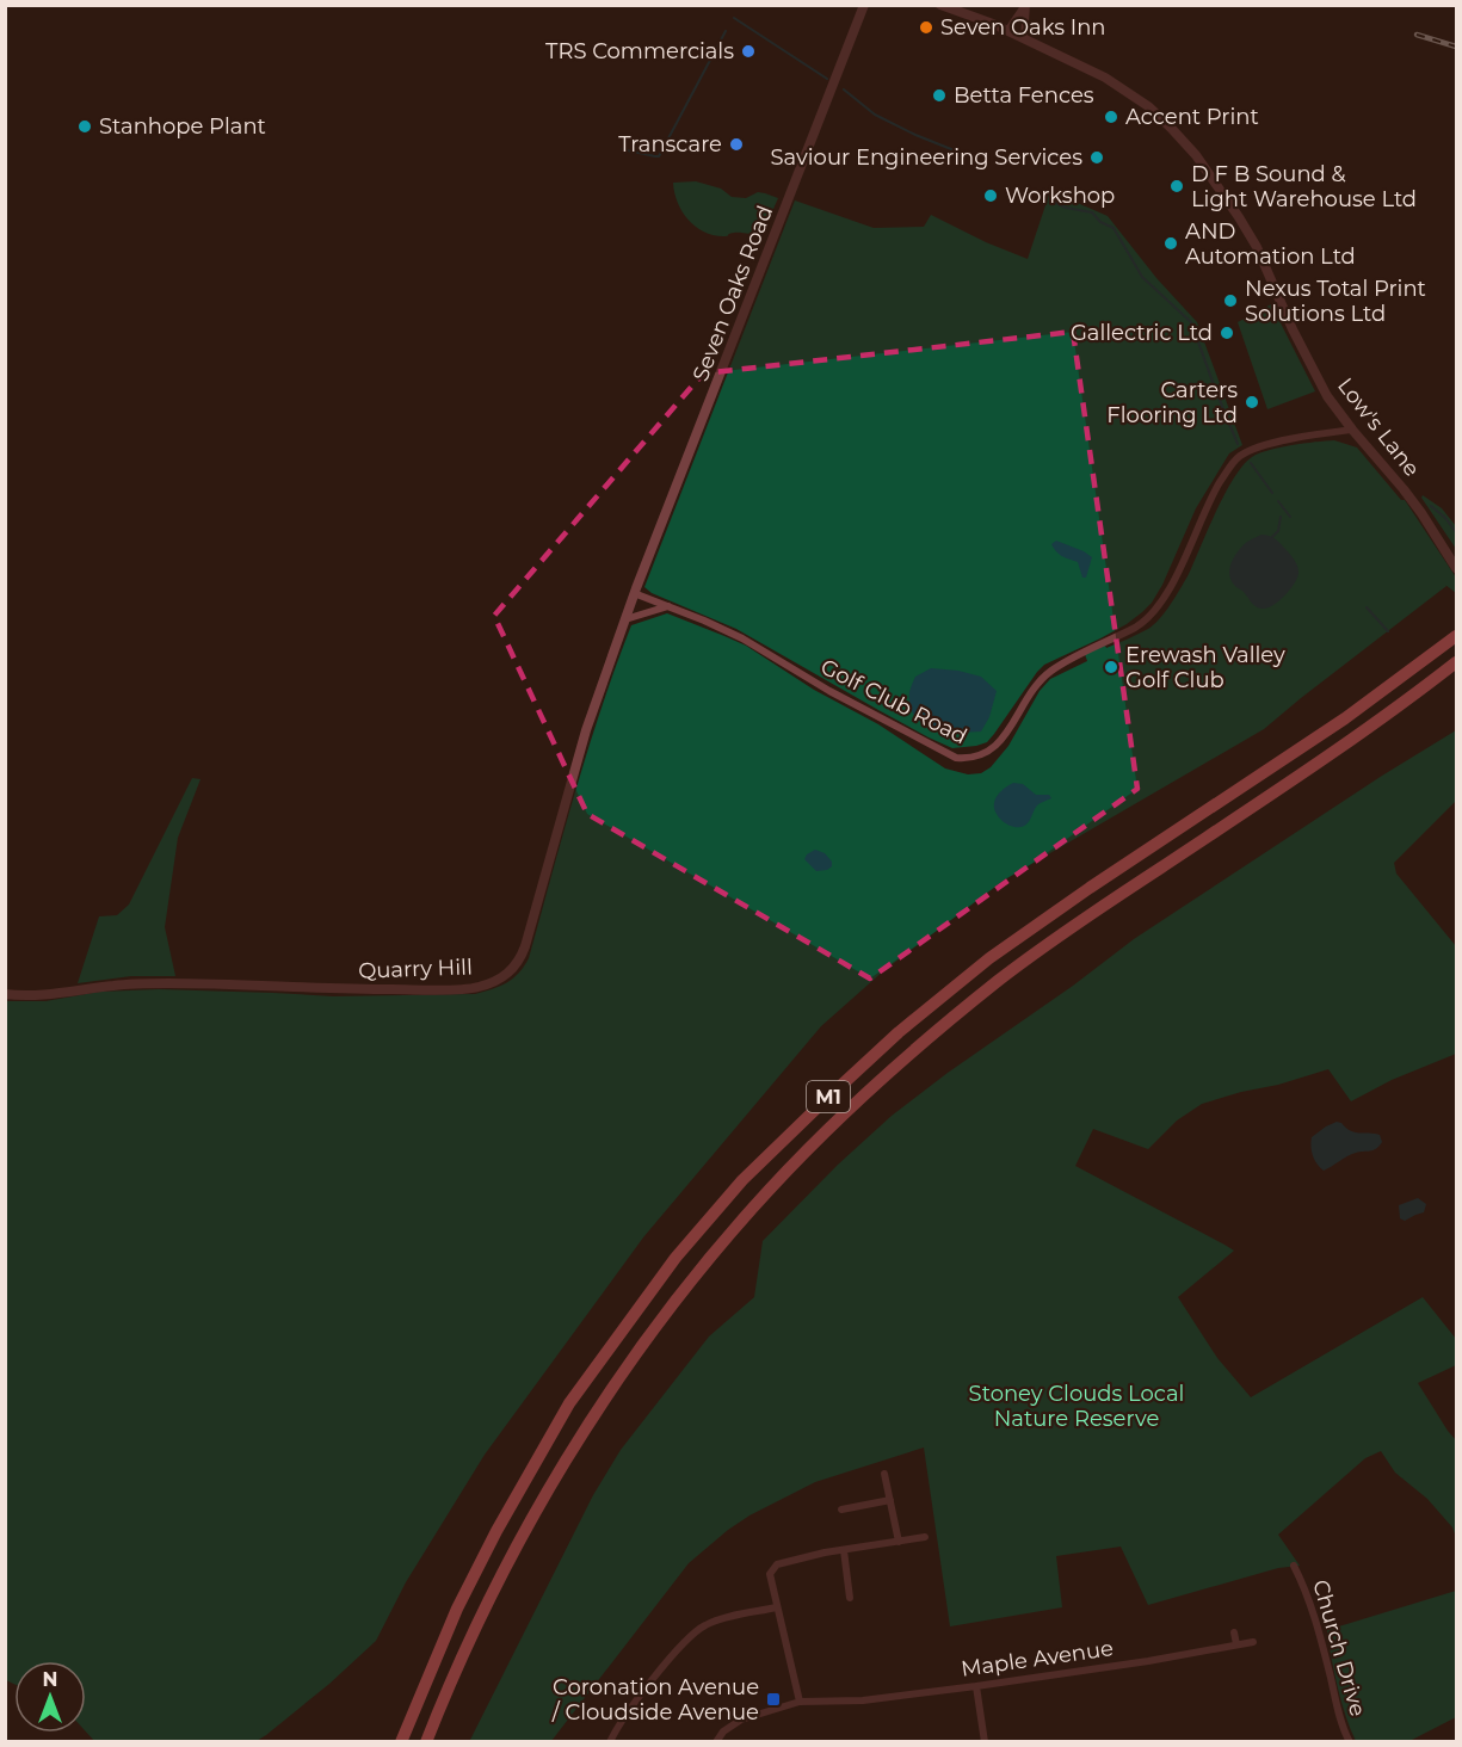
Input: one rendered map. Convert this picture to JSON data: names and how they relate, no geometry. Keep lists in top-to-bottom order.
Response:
{
  "streets": {
    "highway": ["M1"],
    "street": [
      "Seven Oaks Road",
      "Low's Lane",
      "Golf Club Road",
      "Quarry Hill",
      "Church Drive",
      "Maple Avenue"
    ]
  },
  "crossings": [
    ["Seven Oaks Road", "Golf Club Road"],
    ["Seven Oaks Road", "Quarry Hill"],
    ["Low's Lane", "Golf Club Road"],
    ["Golf Club Road", "Quarry Hill"]
  ],
  "parks": ["Stoney Clouds Local Nature Reserve"],
  "places": {
    "other": [
      "Seven Oaks Inn",
      "TRS Commercials",
      "Betta Fences",
      "Accent Print",
      "Stanhope Plant",
      "Transcare",
      "Saviour Engineering Services",
      "D F B Sound & Light Warehouse Ltd",
      "Workshop",
      "AND Automation Ltd",
      "Nexus Total Print Solutions Ltd",
      "Gallectric Ltd",
      "Carters Flooring Ltd",
      "Erewash Valley Golf Club"
    ],
    "transit": ["Coronation Avenue / Cloudside Avenue"]
  },
  "north": "top"
}
